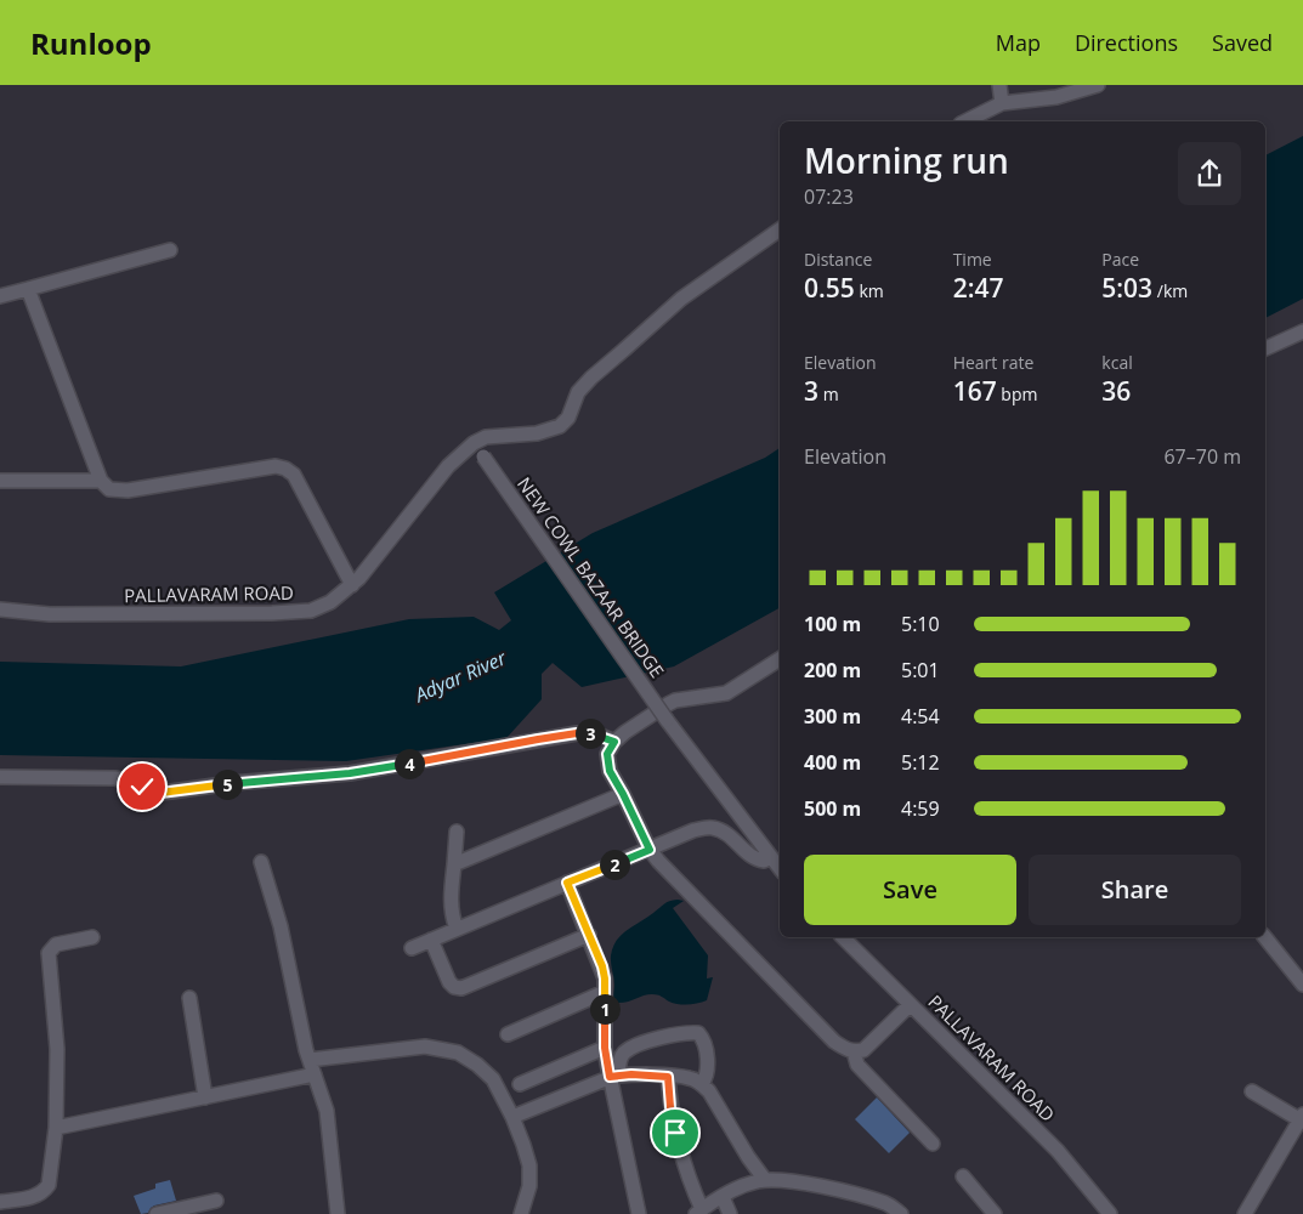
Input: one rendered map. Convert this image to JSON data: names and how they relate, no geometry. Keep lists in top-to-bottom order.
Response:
{
  "streets": {
    "street": ["NEW COWL BAZAAR BRIDGE", "PALLAVARAM ROAD"]
  },
  "crossings": [
    ["NEW COWL BAZAAR BRIDGE", "PALLAVARAM ROAD"]
  ],
  "water": ["Adyar River"],
  "page": {
    "header": "Runloop",
    "nav": ["Map", "Directions", "Saved"],
    "heading": ["Morning run", "07:23"],
    "stats": [
      ["Distance", "0.55 km"],
      ["Time", "2:47"],
      ["Pace", "5:03 /km"],
      ["Elevation", "3 m"],
      ["Heart rate", "167 bpm"],
      ["kcal", "36"]
    ],
    "chart": ["Elevation", "67–70 m"],
    "list": [
      {
        "name": "100 m",
        "note": "5:10"
      },
      {
        "name": "200 m",
        "note": "5:01"
      },
      {
        "name": "300 m",
        "note": "4:54"
      },
      {
        "name": "400 m",
        "note": "5:12"
      },
      {
        "name": "500 m",
        "note": "4:59"
      }
    ],
    "pins": [
      "3",
      "4",
      "5",
      "2",
      "1"
    ],
    "buttons": ["Save", "Share"]
  }
}
